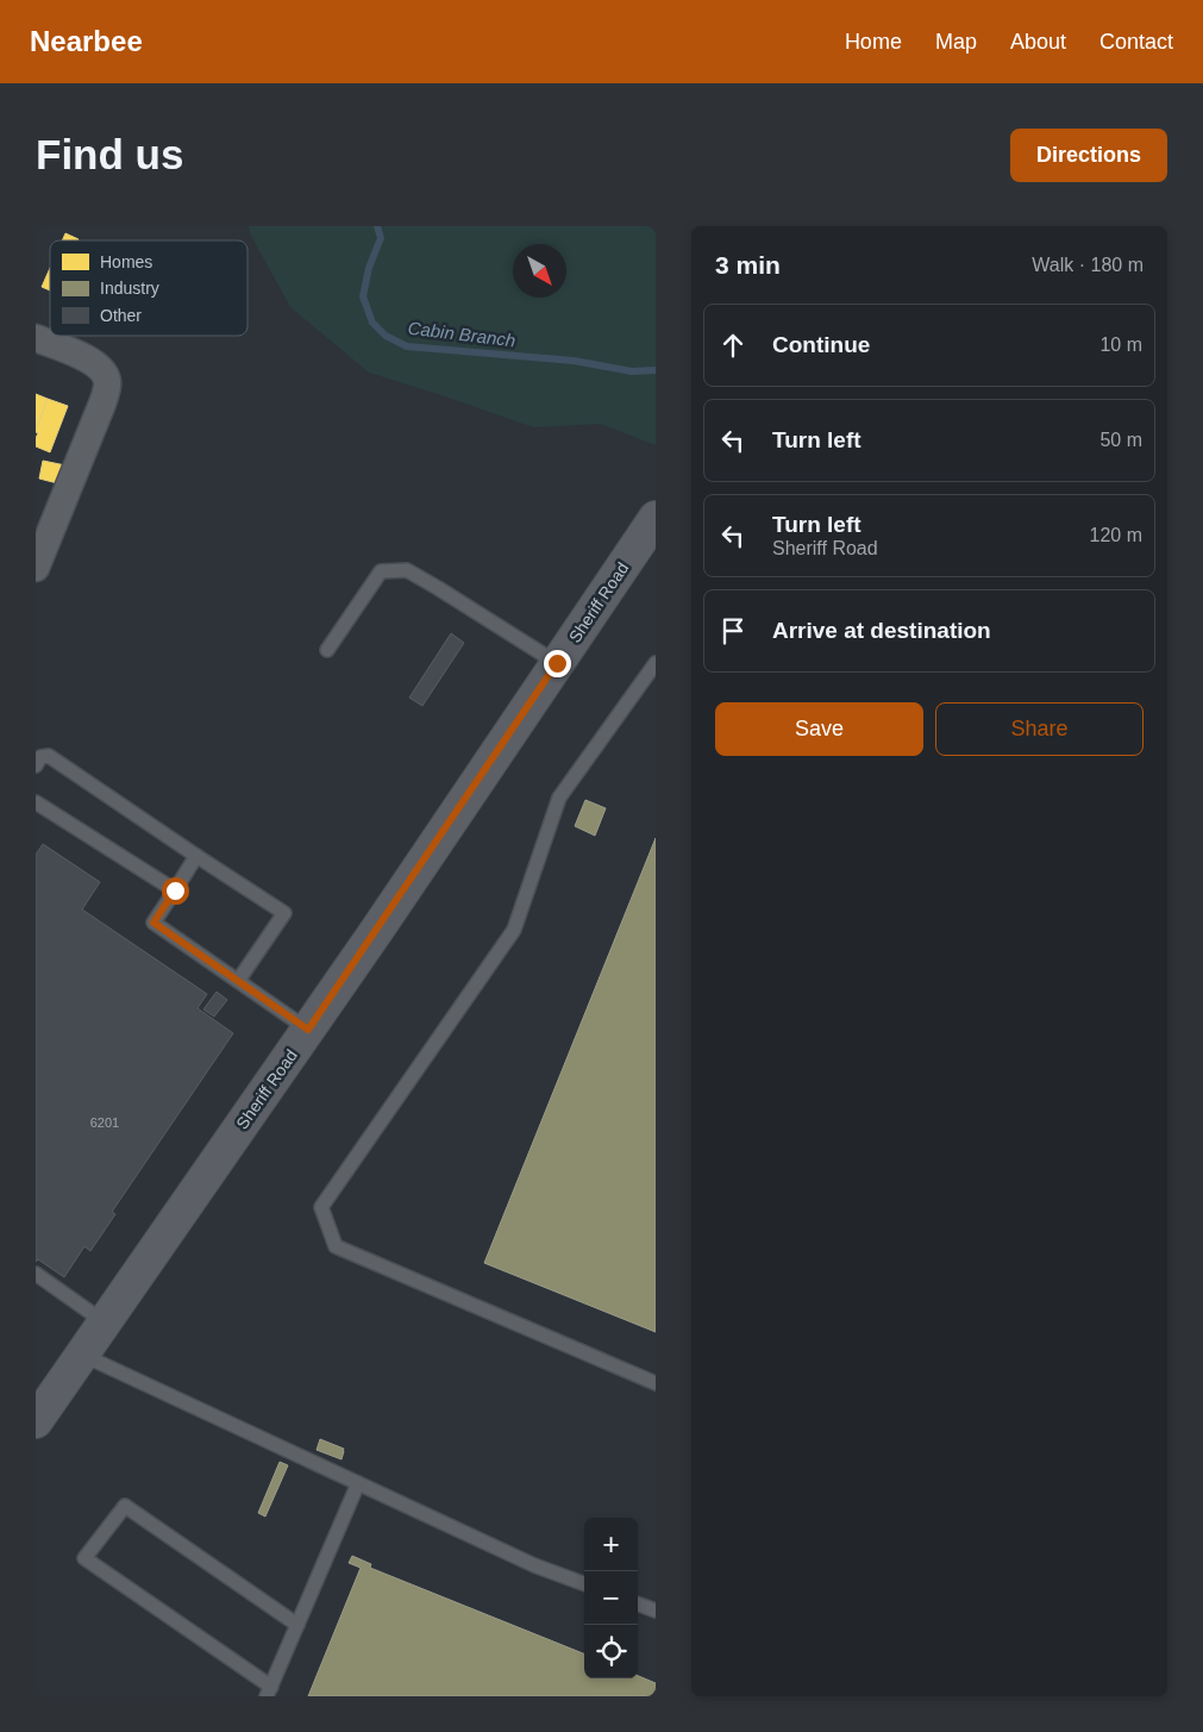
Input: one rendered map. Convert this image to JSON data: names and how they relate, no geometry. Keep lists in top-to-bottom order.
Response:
{
  "streets": {
    "main road": ["Sheriff Road"]
  },
  "water": ["Cabin Branch"],
  "house_numbers": ["6201"],
  "legend": ["Homes", "Industry", "Other"],
  "north": "bottom right",
  "page": {
    "header": "Nearbee",
    "nav": [
      "Home",
      "Map",
      "About",
      "Contact"
    ],
    "buttons": [
      "Directions",
      ["Save", "Share"]
    ],
    "title": "Find us",
    "heading": ["3 min", "Walk · 180 m"],
    "list": [
      ["Continue", "10 m"],
      ["Turn left", "50 m"],
      ["Turn left", "Sheriff Road", "120 m"],
      "Arrive at destination"
    ],
    "map_buttons": ["+", "−"]
  }
}
